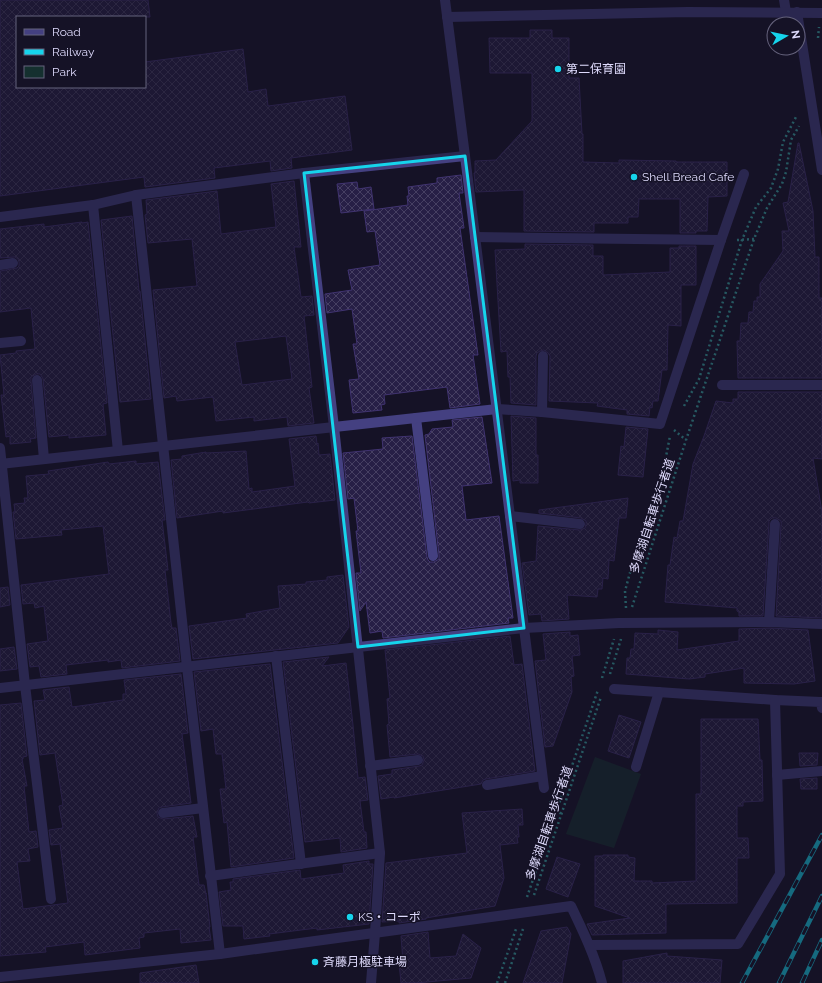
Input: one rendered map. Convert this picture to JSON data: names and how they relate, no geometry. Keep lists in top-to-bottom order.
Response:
{
  "streets": {
    "path": ["多摩湖自転車歩行者道"]
  },
  "places": [
    "第二保育園",
    "Shell Bread Cafe",
    "KS・コーポ",
    "斉藤月極駐車場"
  ],
  "legend": ["Road", "Railway", "Park"],
  "north": "right"
}
